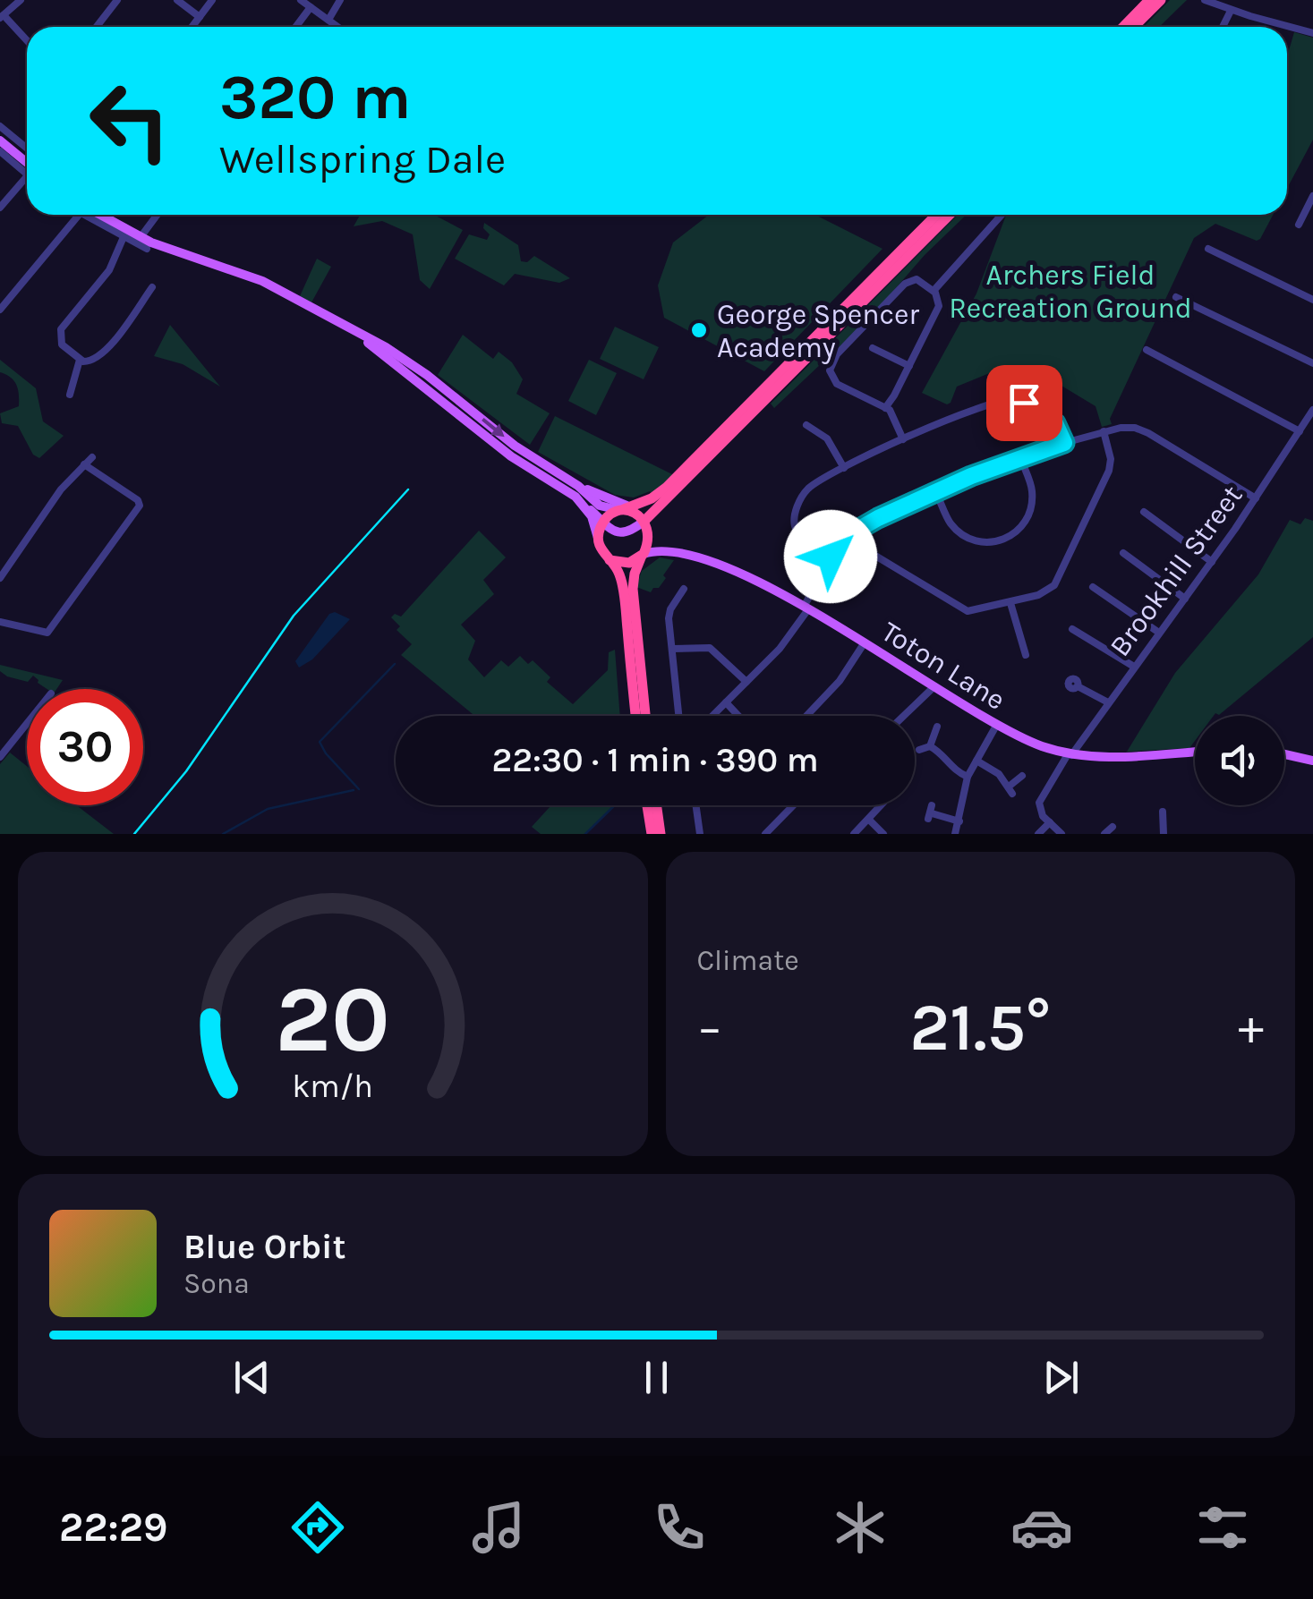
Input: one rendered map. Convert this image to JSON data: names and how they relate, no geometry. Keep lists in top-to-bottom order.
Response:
{
  "streets": {
    "main road": ["Toton Lane"],
    "street": ["Brookhill Street"]
  },
  "crossings": [
    ["Brookhill Street", "Toton Lane"]
  ],
  "parks": ["Archers Field Recreation Ground"],
  "places": ["George Spencer Academy"],
  "page": {
    "turn": ["320 m", "Wellspring Dale"],
    "limit": "30",
    "trip": "22:30 · 1 min · 390 m",
    "tile": "Climate",
    "heat": ["−", "21.5°", "+"],
    "song": ["Blue Orbit", "Sona"],
    "tabs": "22:29",
    "gauge": ["20", "km/h"]
  }
}
